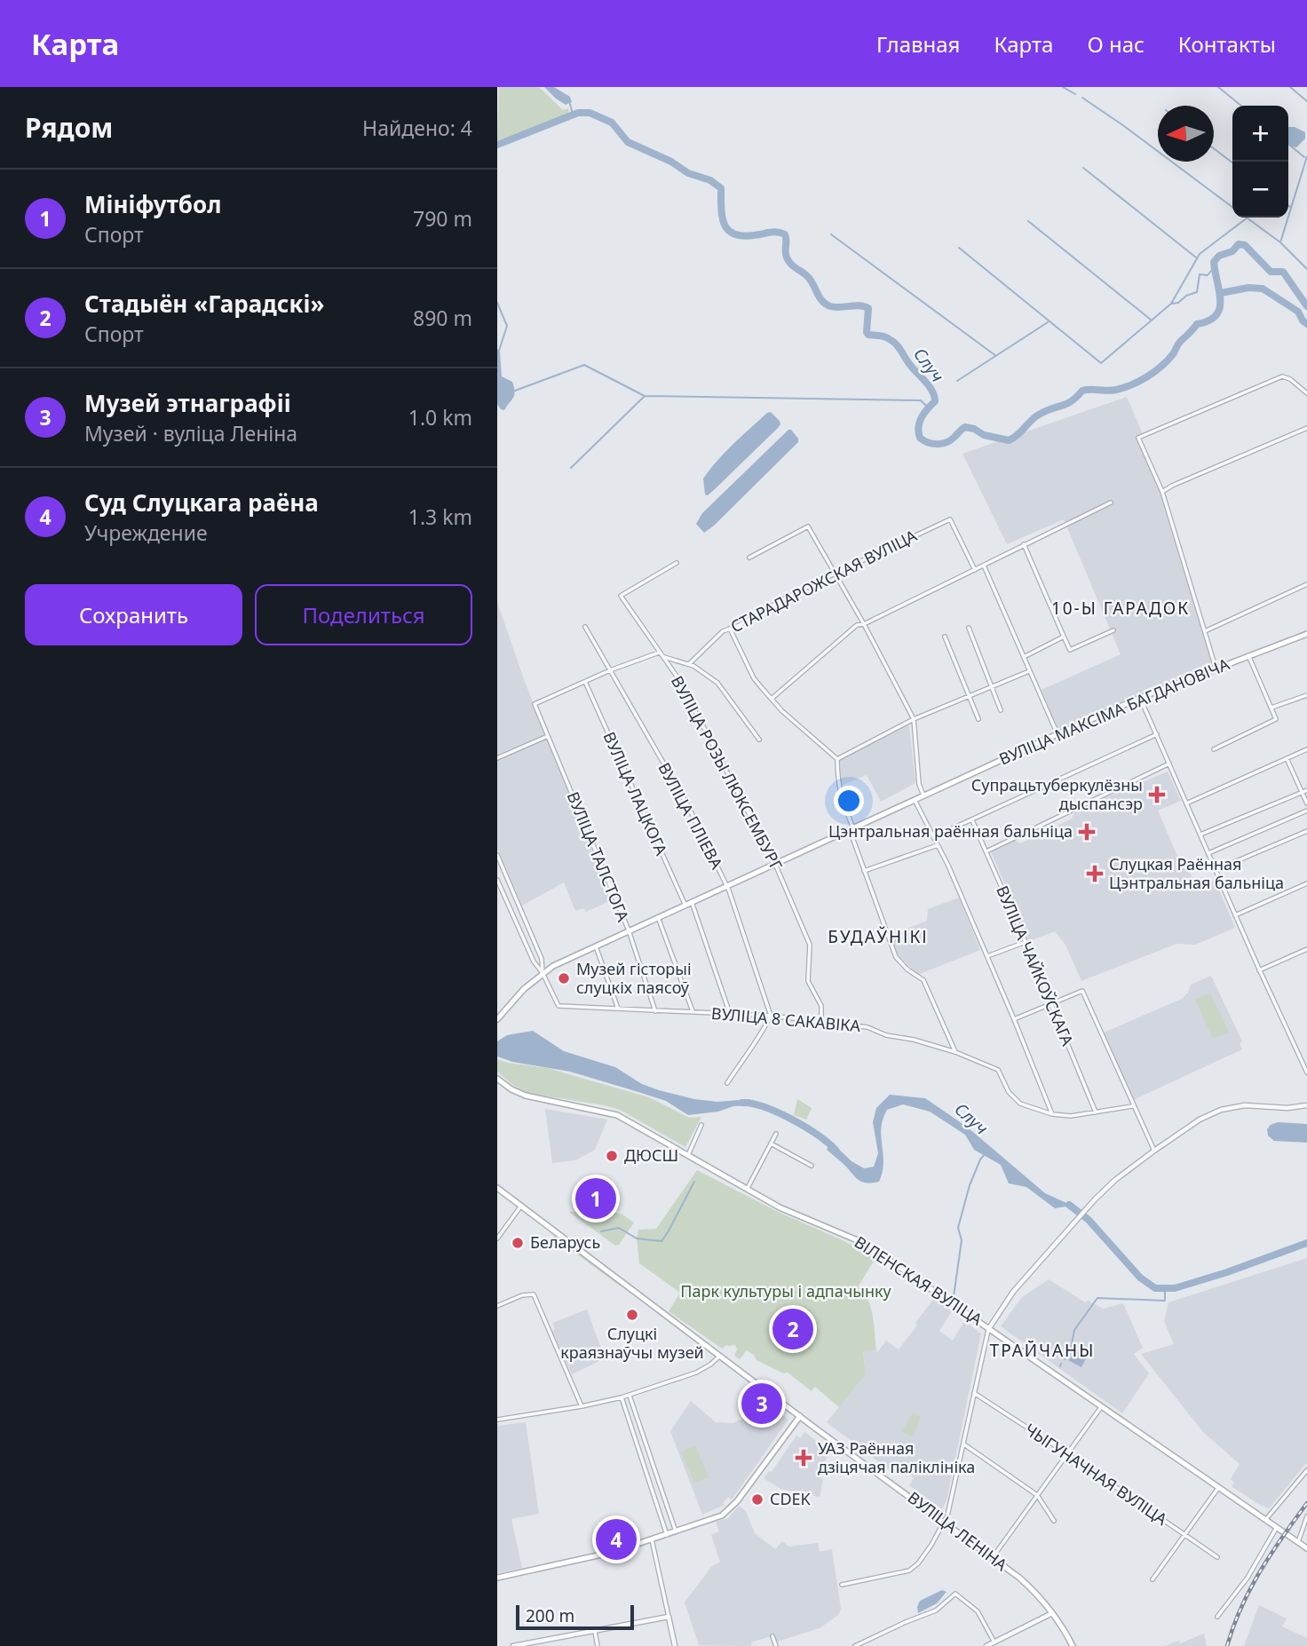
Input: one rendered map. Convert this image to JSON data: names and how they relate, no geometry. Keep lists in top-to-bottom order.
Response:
{
  "streets": {
    "main road": ["ВУЛІЦА МАКСІМА БАГДАНОВІЧА", "ВІЛЕНСКАЯ ВУЛІЦА", "ВУЛІЦА ЛЕНІНА"],
    "street": [
      "СТАРАДАРОЖСКАЯ ВУЛІЦА",
      "ВУЛІЦА РОЗЫ ЛЮКСЕМБУРГ",
      "ВУЛІЦА ЛАЦКОГА",
      "ВУЛІЦА ПЛІЕВА",
      "ВУЛІЦА ТАЛСТОГА",
      "ВУЛІЦА ЧАЙКОЎСКАГА",
      "ВУЛІЦА 8 САКАВІКА",
      "ЧЫГУНАЧНАЯ ВУЛІЦА"
    ]
  },
  "crossings": [
    ["ВУЛІЦА МАКСІМА БАГДАНОВІЧА", "ВУЛІЦА РОЗЫ ЛЮКСЕМБУРГ"],
    ["ВУЛІЦА МАКСІМА БАГДАНОВІЧА", "ВУЛІЦА ЛАЦКОГА"],
    ["ВУЛІЦА МАКСІМА БАГДАНОВІЧА", "ВУЛІЦА ПЛІЕВА"],
    ["ВУЛІЦА МАКСІМА БАГДАНОВІЧА", "ВУЛІЦА ТАЛСТОГА"],
    ["ВУЛІЦА МАКСІМА БАГДАНОВІЧА", "ВУЛІЦА 8 САКАВІКА"],
    ["ВУЛІЦА РОЗЫ ЛЮКСЕМБУРГ", "ВУЛІЦА 8 САКАВІКА"],
    ["ВУЛІЦА ЛАЦКОГА", "ВУЛІЦА ТАЛСТОГА"],
    ["ВУЛІЦА ПЛІЕВА", "ВУЛІЦА 8 САКАВІКА"],
    ["ВУЛІЦА ТАЛСТОГА", "ВУЛІЦА 8 САКАВІКА"],
    ["ВУЛІЦА ЧАЙКОЎСКАГА", "ВУЛІЦА 8 САКАВІКА"]
  ],
  "districts": ["10-Ы ГАРАДОК", "БУДАЎНІКІ", "ТРАЙЧАНЫ"],
  "water": ["Случ"],
  "parks": ["Парк культуры і адпачынку"],
  "places": {
    "health": [
      "Супрацьтуберкулёзны дыспансэр",
      "Цэнтральная раённая бальніца",
      "Слуцкая Раённая Цэнтральная бальніца",
      "УАЗ Раённая дзіцячая паліклініка"
    ],
    "other": [
      "Музей гісторыі слуцкіх паясоў",
      "ДЮСШ",
      "Беларусь",
      "Слуцкі краязнаўчы музей",
      "CDEK"
    ]
  },
  "scale_bar": "200 m",
  "north": "left",
  "page": {
    "header": "Карта",
    "nav": [
      "Главная",
      "Карта",
      "О нас",
      "Контакты"
    ],
    "heading": ["Рядом", "Найдено: 4"],
    "map_buttons": ["+", "−"],
    "list": [
      {
        "mark": "1",
        "name": "Мініфутбол",
        "note": "Спорт",
        "value": "790 m"
      },
      {
        "mark": "2",
        "name": "Стадыён «Гарадскі»",
        "note": "Спорт",
        "value": "890 m"
      },
      {
        "mark": "3",
        "name": "Музей этнаграфіі",
        "note": "Музей · вуліца Леніна",
        "value": "1.0 km"
      },
      {
        "mark": "4",
        "name": "Суд Слуцкага раёна",
        "note": "Учреждение",
        "value": "1.3 km"
      }
    ],
    "buttons": ["Сохранить", "Поделиться"],
    "pins": [
      "1",
      "2",
      "3",
      "4"
    ],
    "scale": "200 m"
  }
}
